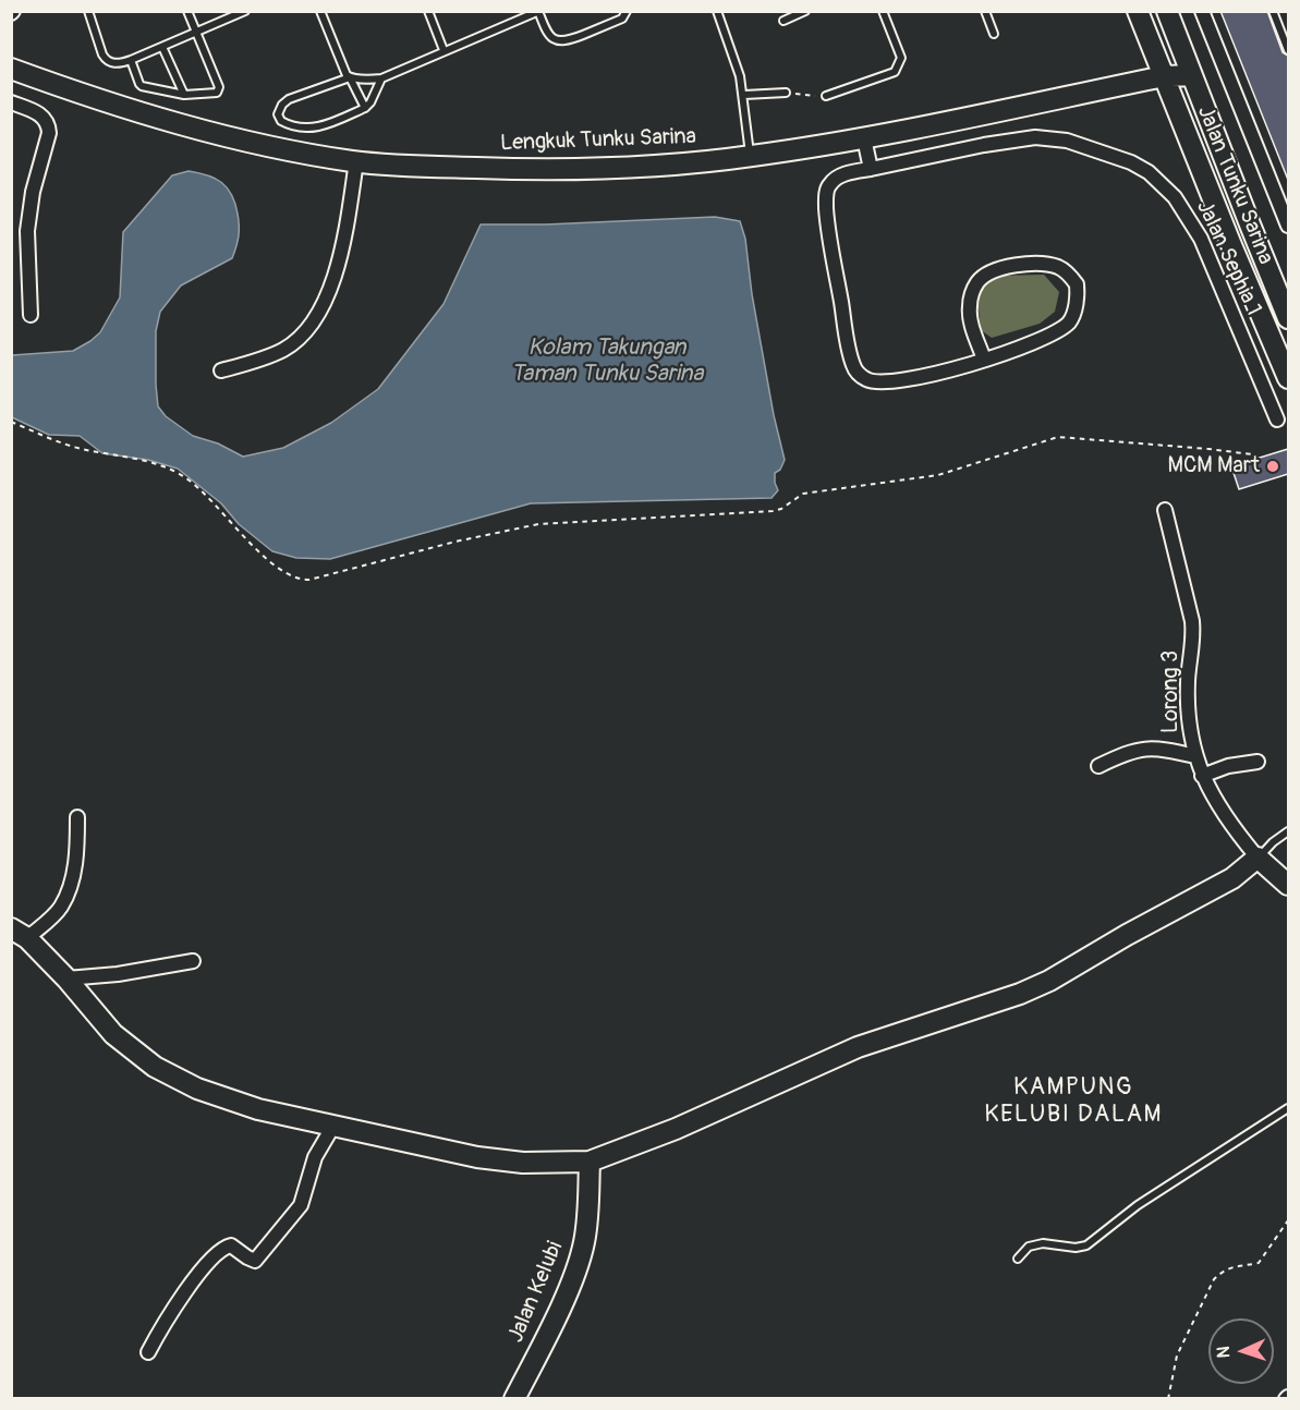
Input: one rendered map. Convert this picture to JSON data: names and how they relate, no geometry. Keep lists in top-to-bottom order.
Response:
{
  "streets": {
    "street": [
      "Lengkuk Tunku Sarina",
      "Jalan Tunku Sarina",
      "Jalan Sephia 1",
      "Lorong 3",
      "Jalan Kelubi"
    ]
  },
  "crossings": [
    ["Lengkuk Tunku Sarina", "Jalan Tunku Sarina"]
  ],
  "districts": ["KAMPUNG KELUBI DALAM"],
  "water": ["Kolam Takungan Taman Tunku Sarina"],
  "places": ["MCM Mart"],
  "north": "left"
}
